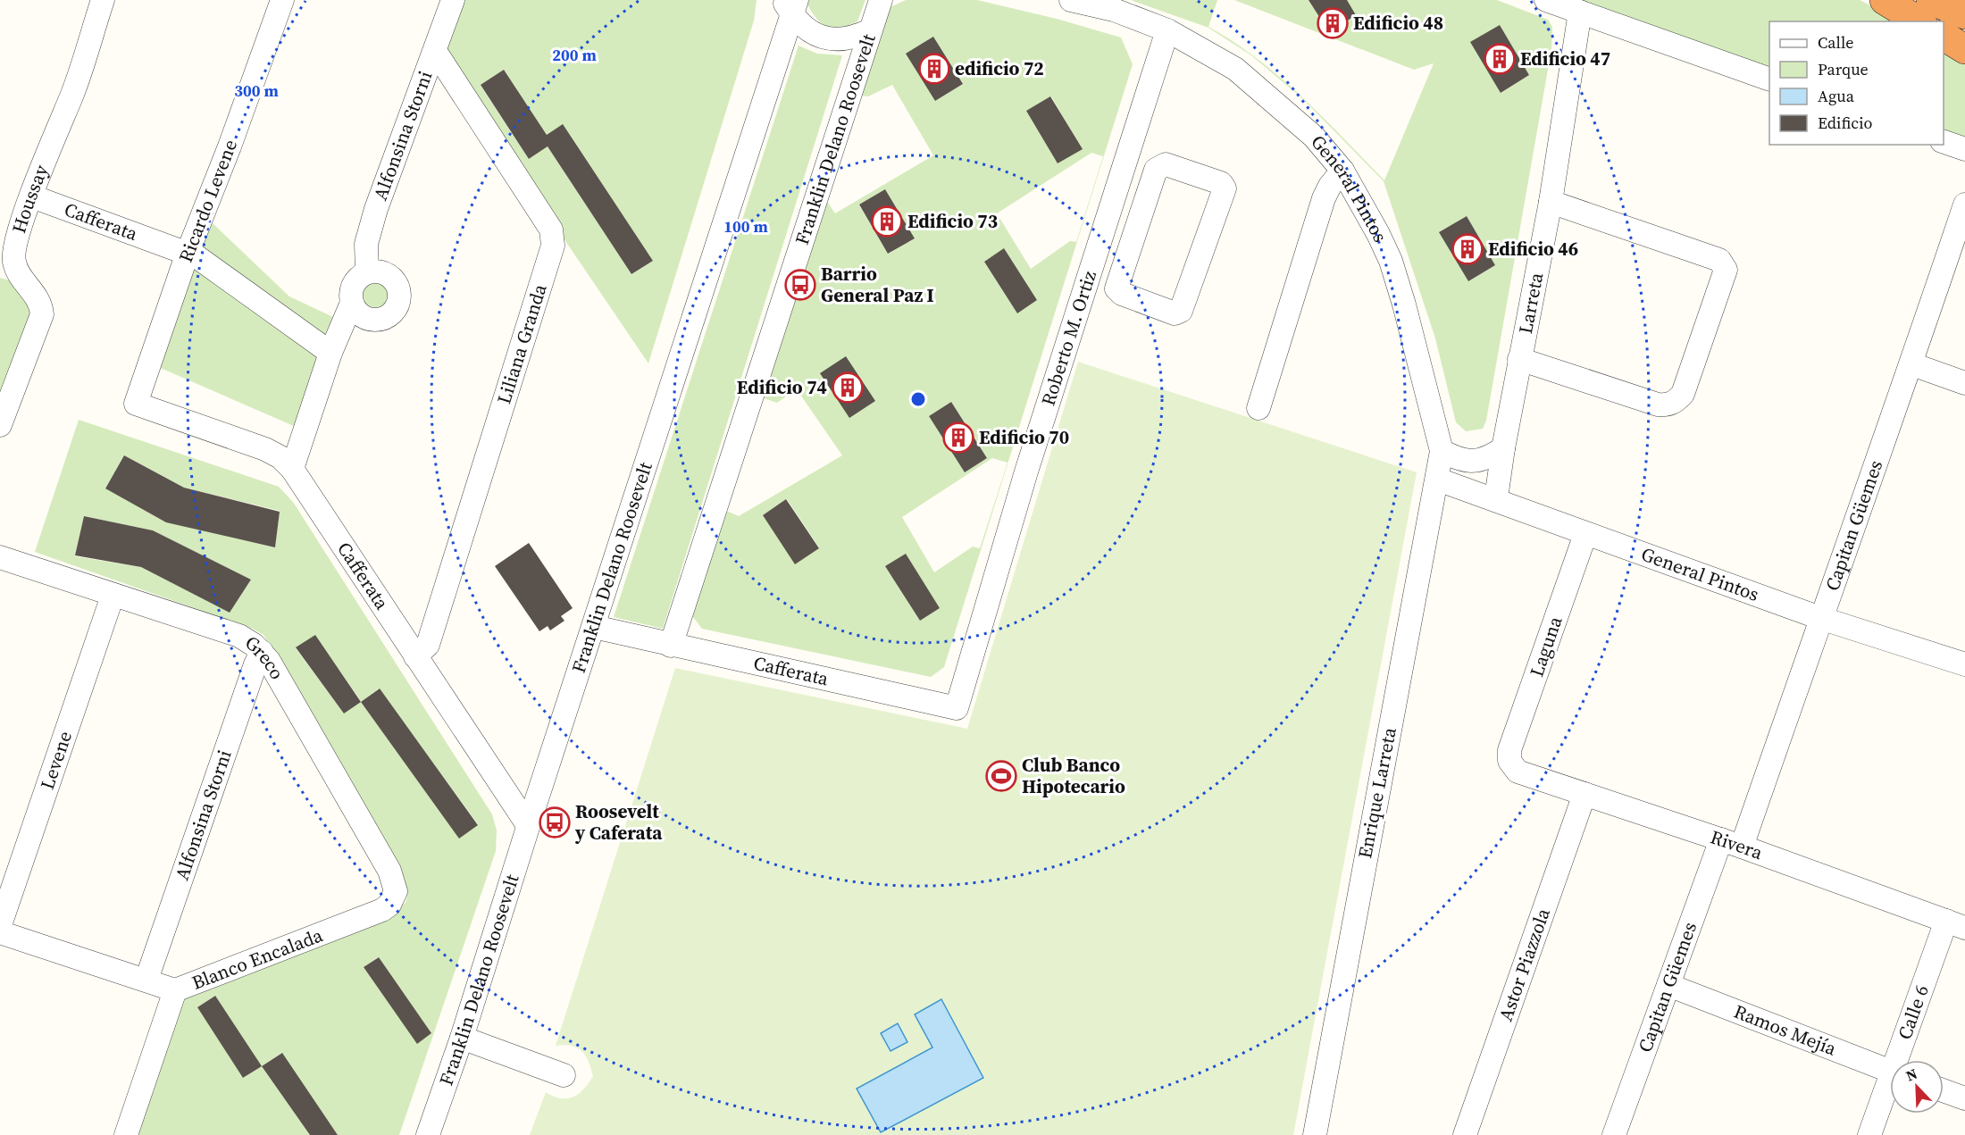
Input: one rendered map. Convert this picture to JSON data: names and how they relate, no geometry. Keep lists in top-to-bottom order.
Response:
{
  "streets": {
    "street": [
      "Alfonsina Storni",
      "Franklin Delano Roosevelt",
      "General Pintos",
      "Houssay",
      "Ricardo Levene",
      "Cafferata",
      "Larreta",
      "Roberto M. Ortiz",
      "Liliana Granda",
      "Capitan Güemes",
      "Laguna",
      "Greco",
      "Levene",
      "Enrique Larreta",
      "Rivera",
      "Blanco Encalada",
      "Astor Piazzola",
      "Calle 6",
      "Ramos Mejía"
    ]
  },
  "crossings": [
    ["Alfonsina Storni", "Liliana Granda"],
    ["Alfonsina Storni", "Greco"],
    ["Alfonsina Storni", "Blanco Encalada"],
    ["Franklin Delano Roosevelt", "Cafferata"],
    ["General Pintos", "Larreta"],
    ["General Pintos", "Roberto M. Ortiz"],
    ["General Pintos", "Capitan Güemes"],
    ["General Pintos", "Laguna"],
    ["General Pintos", "Enrique Larreta"],
    ["Houssay", "Cafferata"],
    ["Ricardo Levene", "Cafferata"],
    ["Cafferata", "Roberto M. Ortiz"],
    ["Cafferata", "Liliana Granda"],
    ["Capitan Güemes", "Rivera"],
    ["Capitan Güemes", "Ramos Mejía"],
    ["Laguna", "Rivera"],
    ["Greco", "Levene"],
    ["Greco", "Blanco Encalada"],
    ["Rivera", "Astor Piazzola"],
    ["Rivera", "Calle 6"]
  ],
  "places": {
    "building": [
      "Edificio 48",
      "Edificio 47",
      "edificio 72",
      "Edificio 73",
      "Edificio 46",
      "Edificio 74",
      "Edificio 70"
    ],
    "bus stop": ["Barrio General Paz I", "Roosevelt y Caferata"],
    "sports": ["Club Banco Hipotecario"]
  },
  "legend": [
    "Calle",
    "Parque",
    "Agua",
    "Edificio"
  ],
  "north": "top left",
  "rings": ["200 m", "300 m", "100 m"]
}
